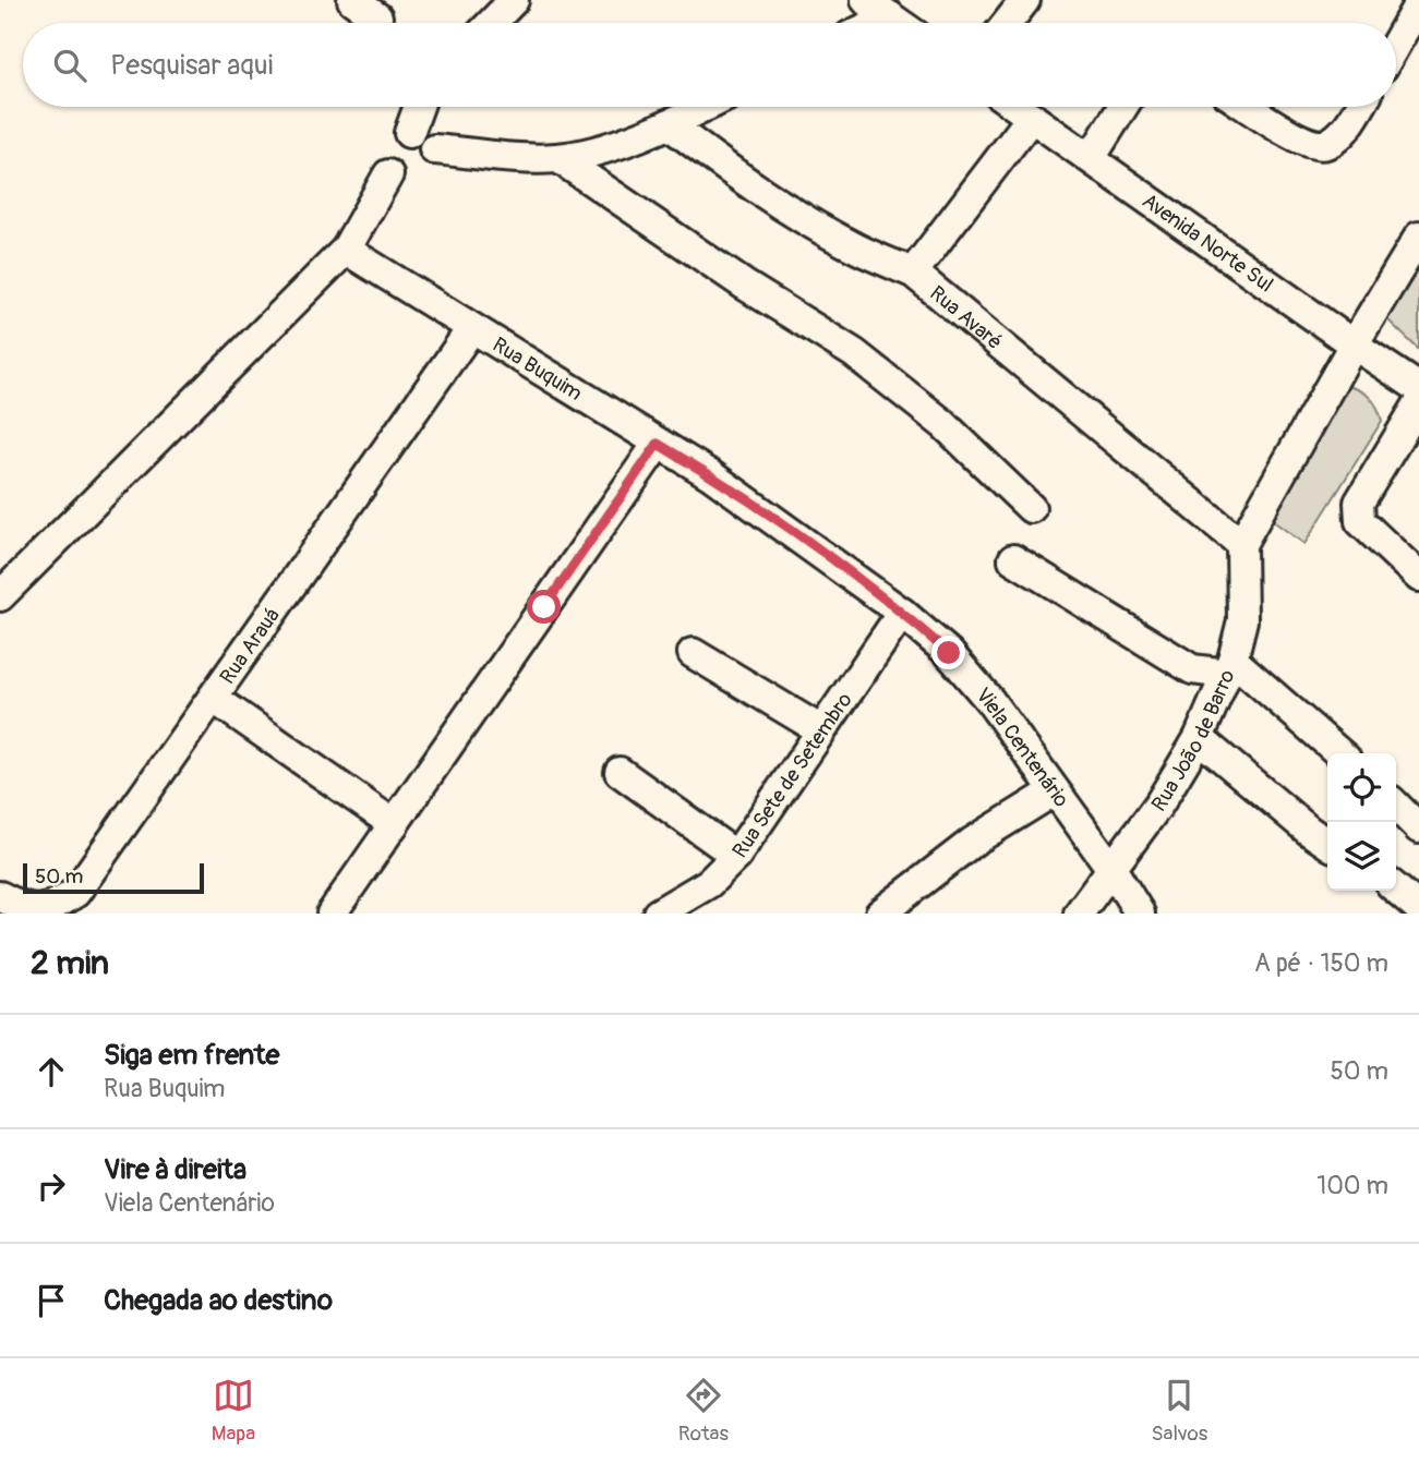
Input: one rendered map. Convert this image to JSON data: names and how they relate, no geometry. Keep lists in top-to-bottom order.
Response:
{
  "streets": {
    "street": [
      "Avenida Norte Sul",
      "Rua Avaré",
      "Rua Buquim",
      "Rua Arauá",
      "Rua João de Barro",
      "Viela Centenário",
      "Rua Sete de Setembro"
    ]
  },
  "crossings": [
    ["Rua Avaré", "Rua João de Barro"],
    ["Rua Buquim", "Rua Arauá"],
    ["Rua Buquim", "Viela Centenário"],
    ["Rua João de Barro", "Viela Centenário"],
    ["Viela Centenário", "Rua Sete de Setembro"]
  ],
  "scale_bar": "50 m",
  "page": {
    "search": "Pesquisar aqui",
    "scale": "50 m",
    "heading": ["2 min", "A pé · 150 m"],
    "list": [
      ["Siga em frente", "Rua Buquim", "50 m"],
      ["Vire à direita", "Viela Centenário", "100 m"],
      "Chegada ao destino"
    ],
    "nav": ["Mapa", "Rotas", "Salvos"]
  }
}
